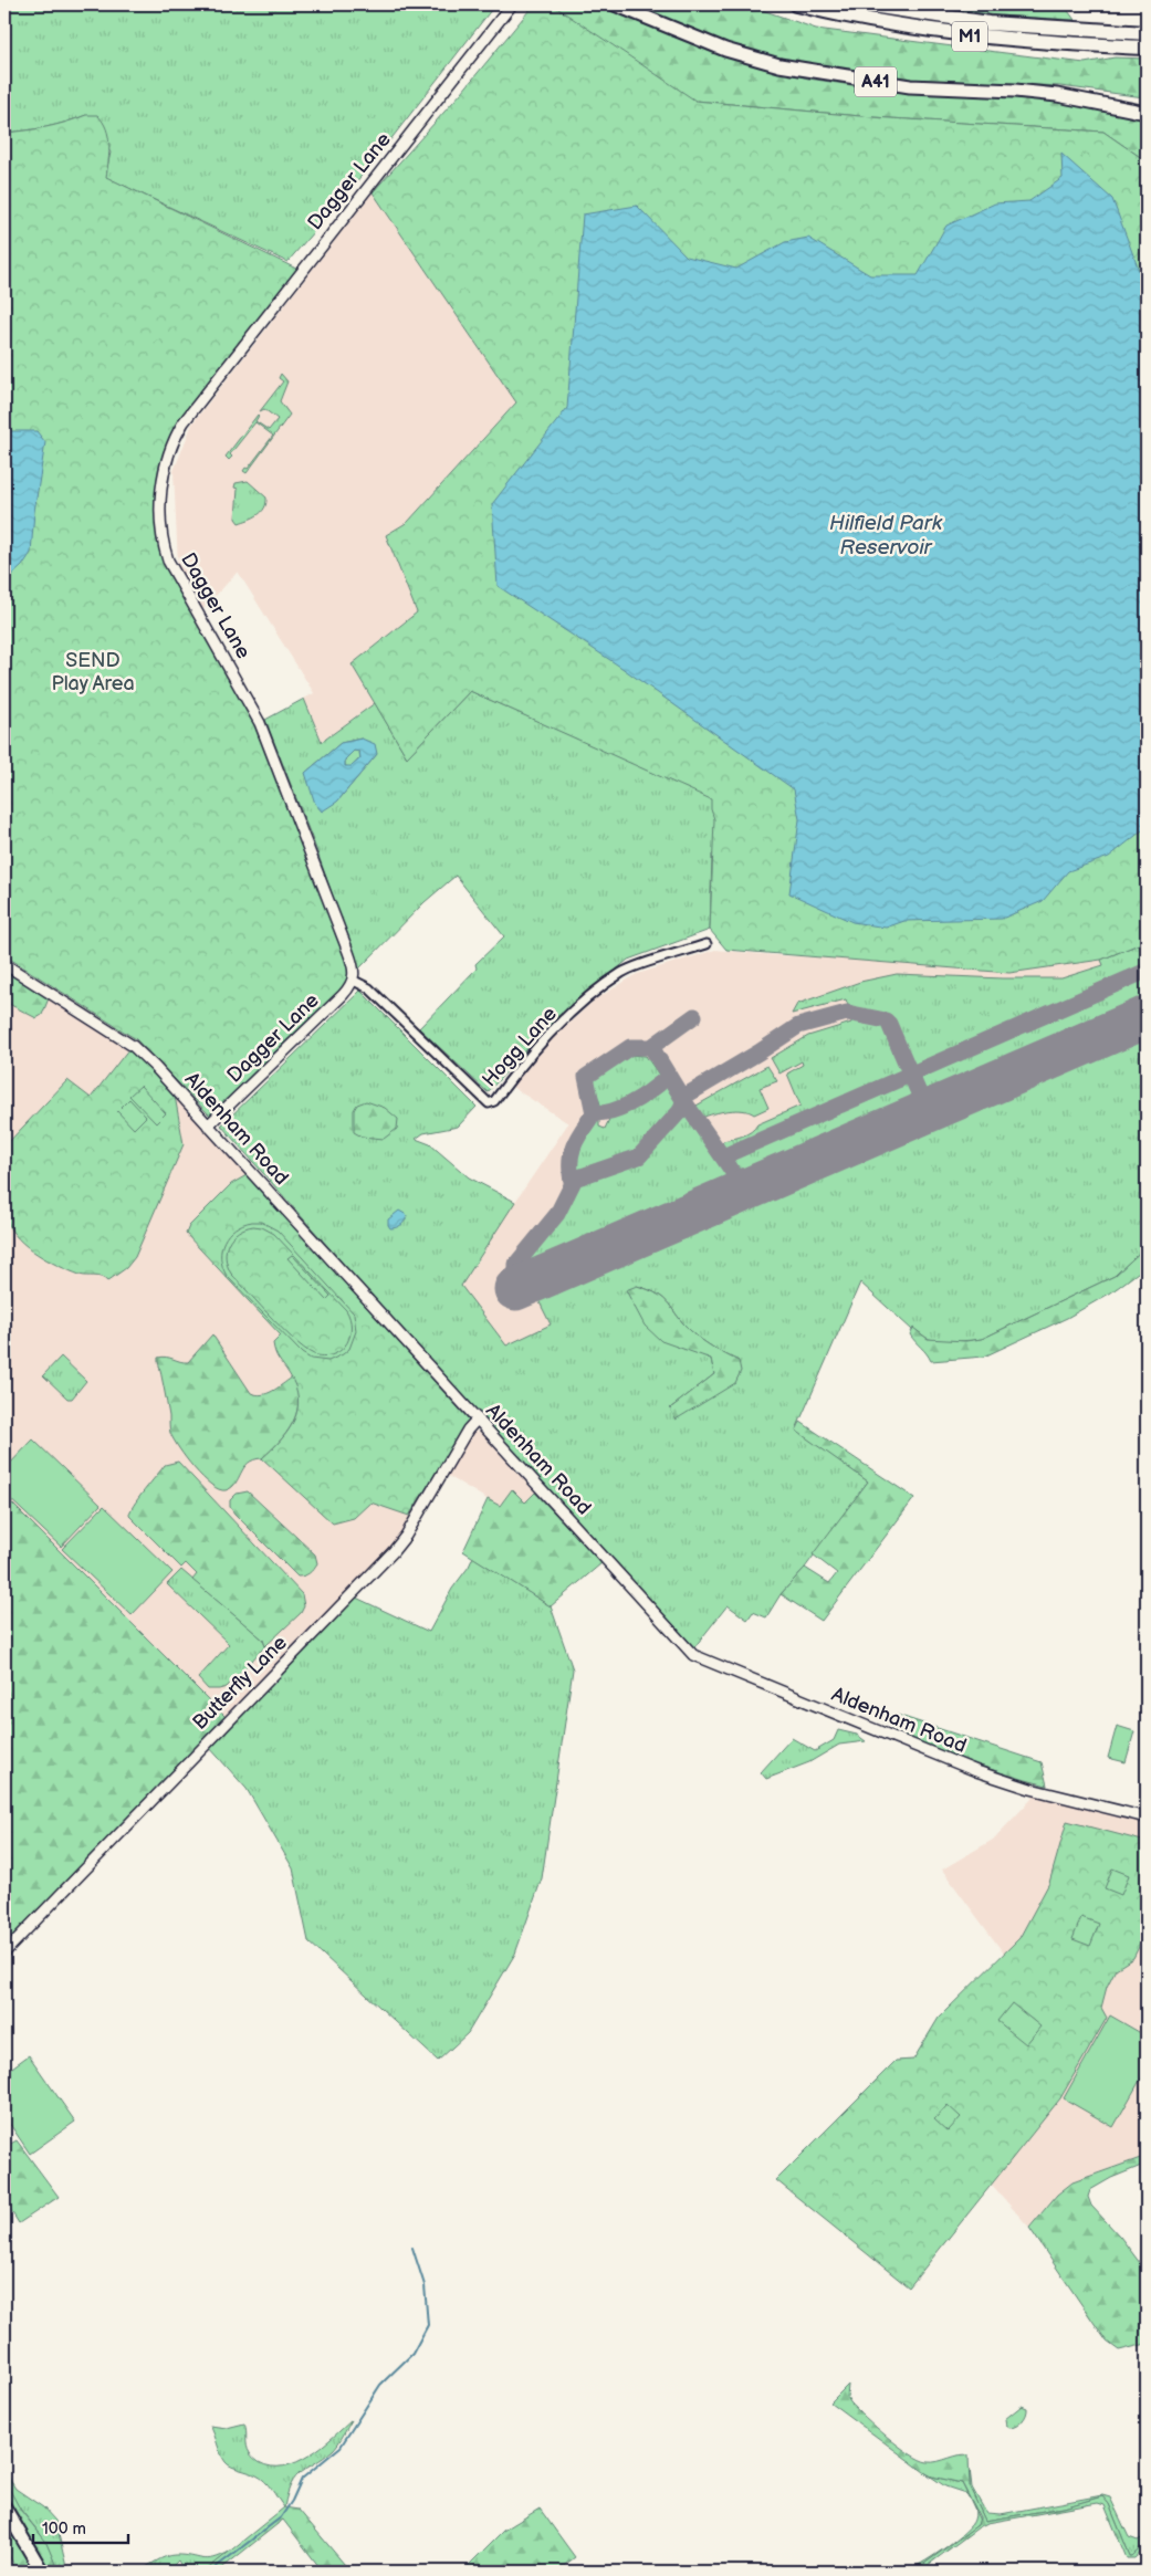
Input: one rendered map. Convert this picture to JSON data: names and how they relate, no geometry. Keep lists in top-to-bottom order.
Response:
{
  "streets": {
    "highway": ["M1"],
    "main road": ["A41"],
    "street": [
      "Dagger Lane",
      "Hogg Lane",
      "Aldenham Road",
      "Butterfly Lane"
    ]
  },
  "crossings": [
    ["Dagger Lane", "Hogg Lane"],
    ["Dagger Lane", "Aldenham Road"],
    ["Aldenham Road", "Butterfly Lane"]
  ],
  "water": ["Hilfield Park Reservoir"],
  "parks": ["SEND Play Area"],
  "scale_bar": "100 m"
}
